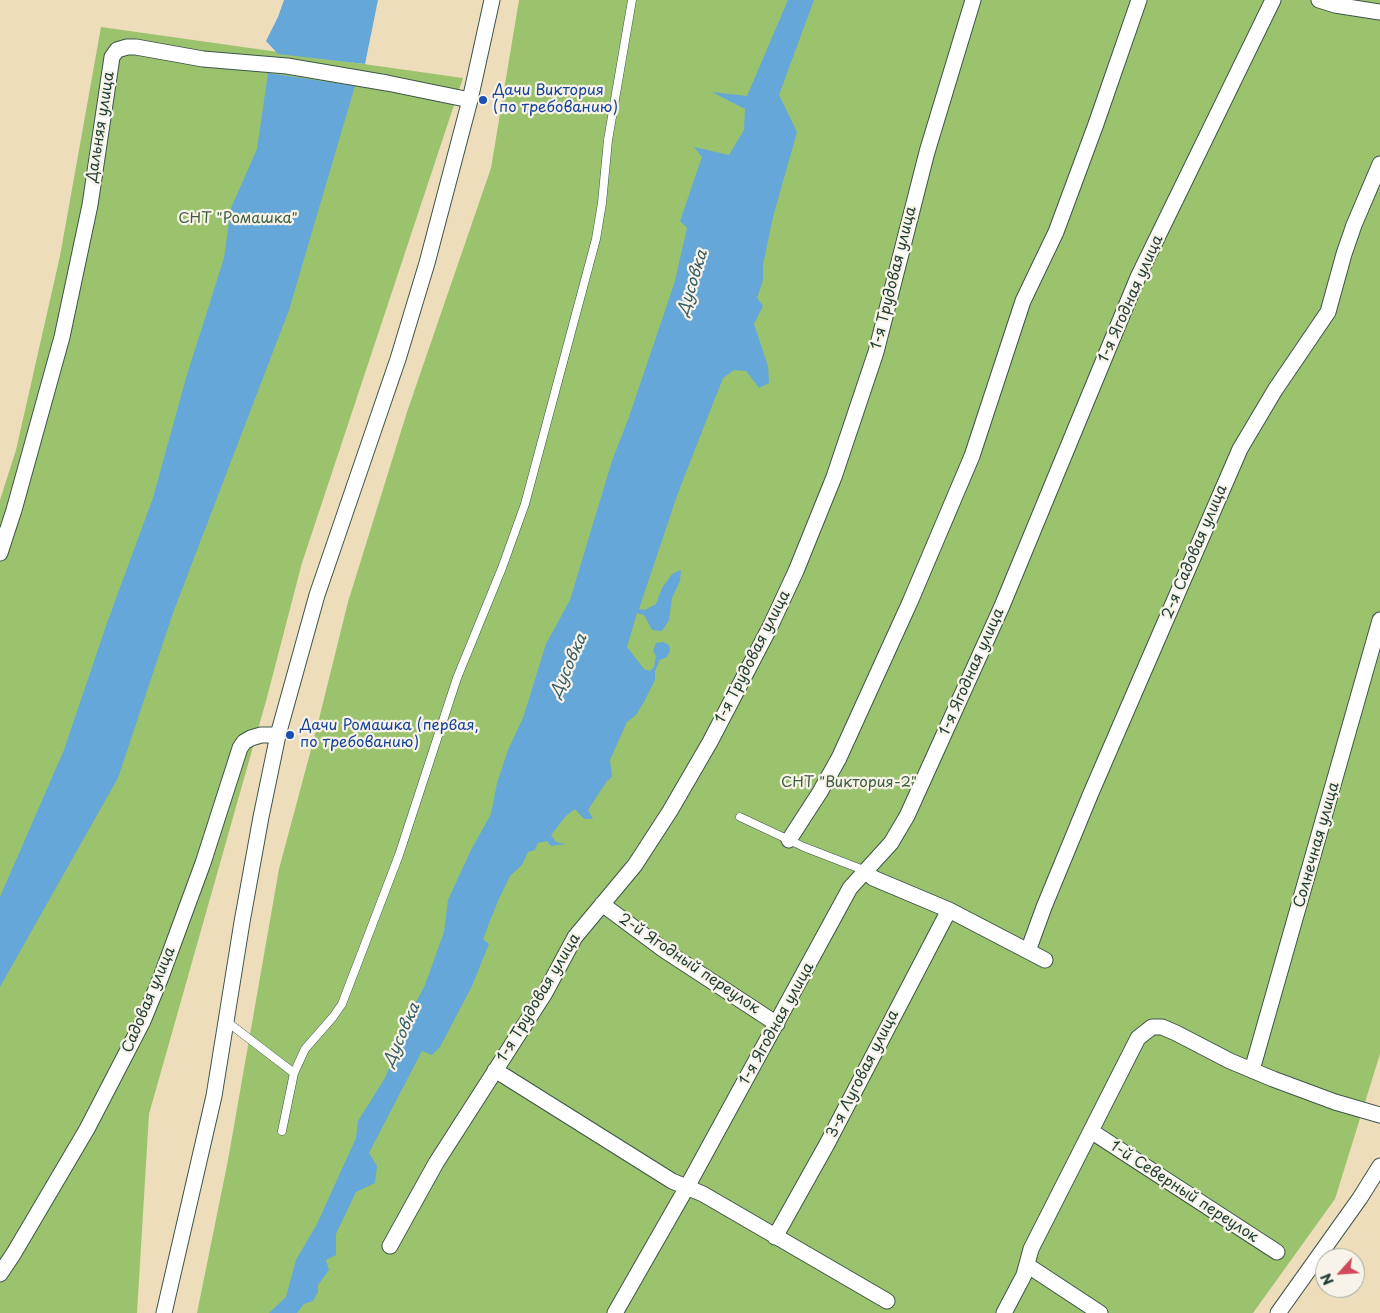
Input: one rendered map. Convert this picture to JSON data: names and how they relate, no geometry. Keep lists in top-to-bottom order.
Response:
{
  "streets": {
    "street": [
      "Дальняя улица",
      "1-я Трудовая улица",
      "1-я Ягодная улица",
      "2-я Садовая улица",
      "Солнечная улица",
      "2-й Ягодный переулок",
      "Садовая улица",
      "3-я Луговая улица",
      "1-й Северный переулок"
    ]
  },
  "crossings": [
    ["1-я Трудовая улица", "2-й Ягодный переулок"],
    ["1-я Ягодная улица", "2-й Ягодный переулок"]
  ],
  "water": ["Дусовка"],
  "parks": ["СНТ \"Ромашка\"", "СНТ \"Виктория-2\""],
  "places": ["Дачи Виктория (по требованию)", "Дачи Ромашка (первая, по требованию)"],
  "north": "bottom left"
}
